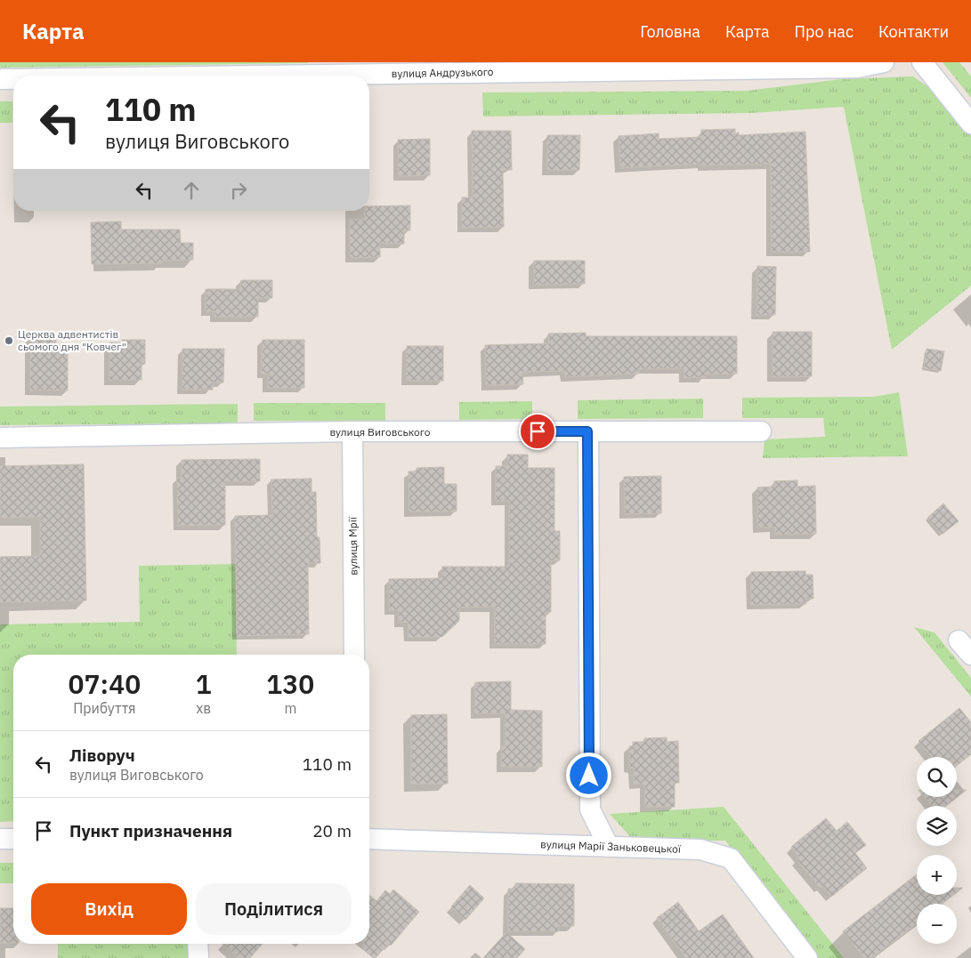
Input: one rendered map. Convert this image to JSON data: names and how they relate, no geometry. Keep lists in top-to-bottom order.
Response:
{
  "streets": {
    "street": [
      "вулиця Андрузького",
      "вулиця Виговського",
      "вулиця Мрії",
      "вулиця Марії Заньковецької"
    ]
  },
  "crossings": [
    ["вулиця Виговського", "вулиця Мрії"]
  ],
  "places": ["Церква адвентистів сьомого дня \"Ковчег\""],
  "page": {
    "header": "Карта",
    "nav": [
      "Головна",
      "Карта",
      "Про нас",
      "Контакти"
    ],
    "turn": ["110 m", "вулиця Виговського"],
    "eta": [
      "07:40",
      "Прибуття",
      "1",
      "хв",
      "130",
      "m"
    ],
    "list": [
      {
        "name": "Ліворуч",
        "note": "вулиця Виговського",
        "value": "110 m"
      },
      {
        "name": "Пункт призначення",
        "value": "20 m"
      }
    ],
    "map_buttons": ["+", "−"],
    "buttons": ["Вихід", "Поділитися"]
  }
}
